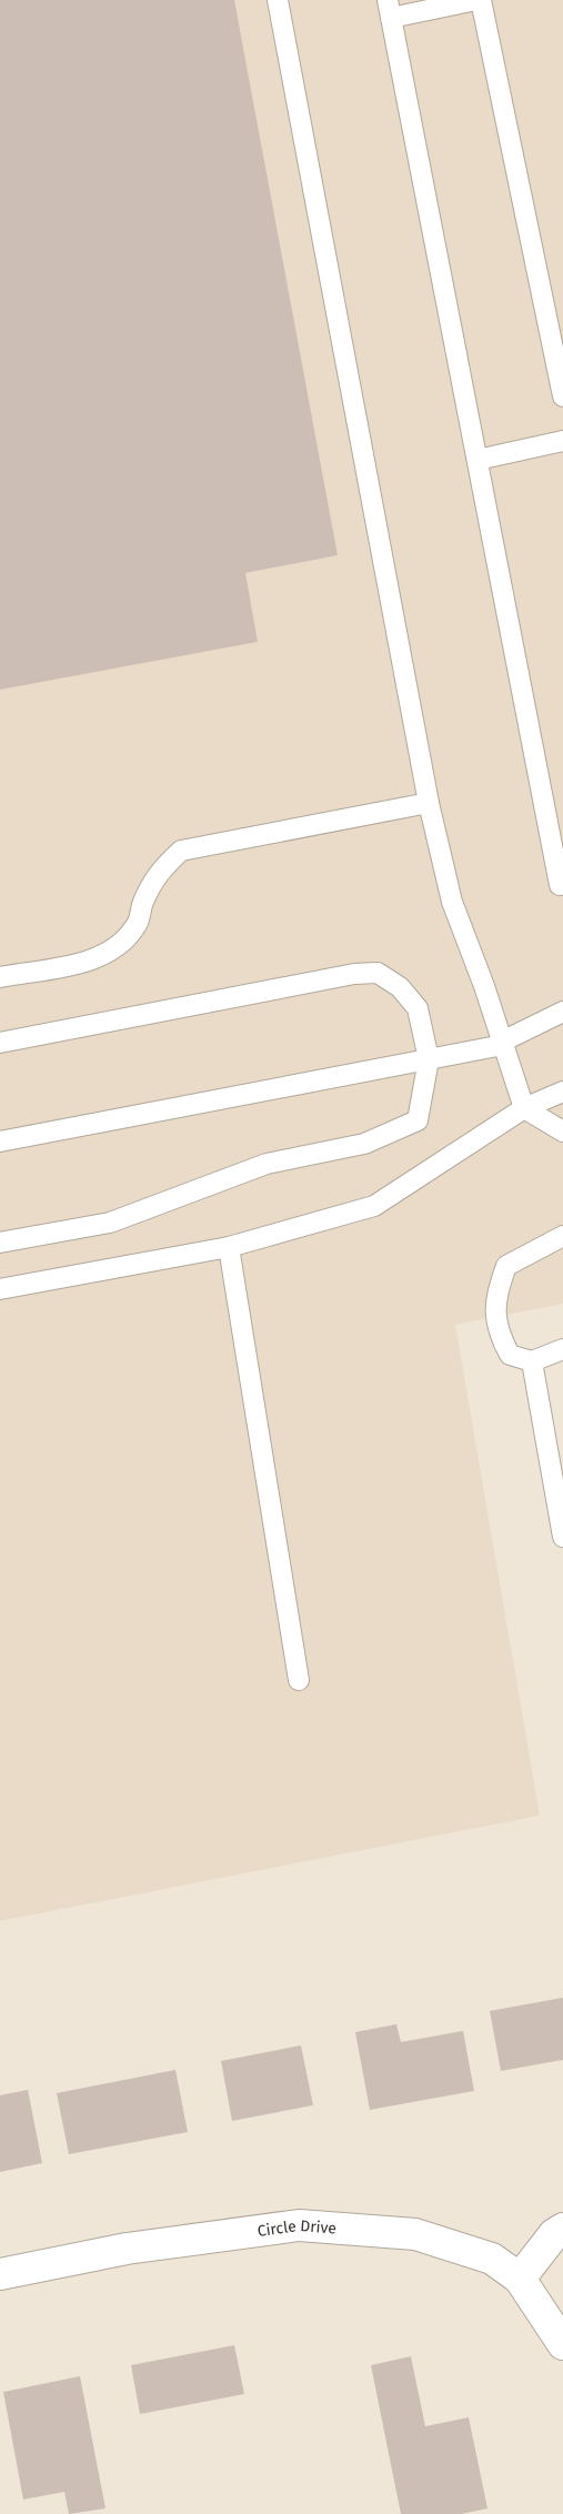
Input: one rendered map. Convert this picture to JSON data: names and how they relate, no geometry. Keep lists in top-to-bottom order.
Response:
{
  "streets": {
    "street": ["Circle Drive"]
  }
}
